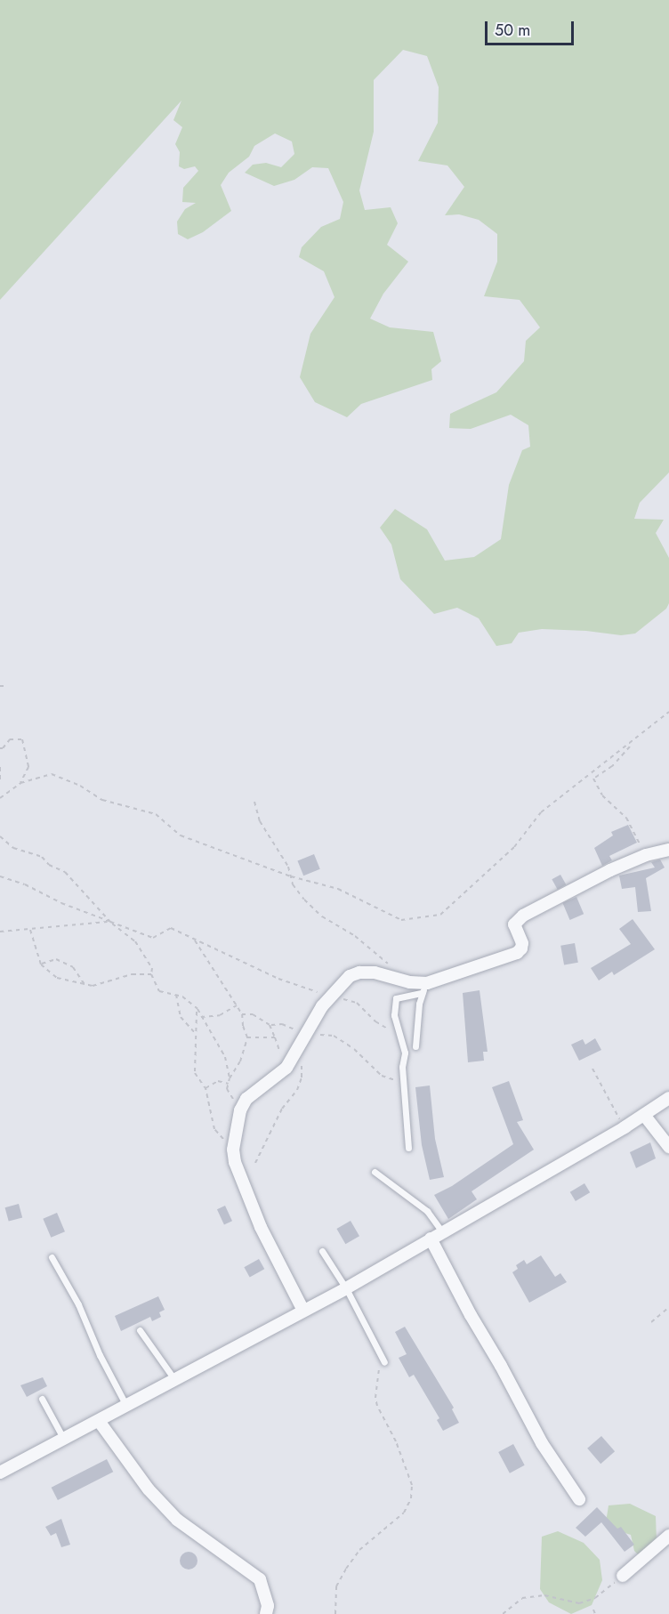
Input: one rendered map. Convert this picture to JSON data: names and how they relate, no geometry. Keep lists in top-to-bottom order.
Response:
{
  "scale_bar": "50 m"
}
